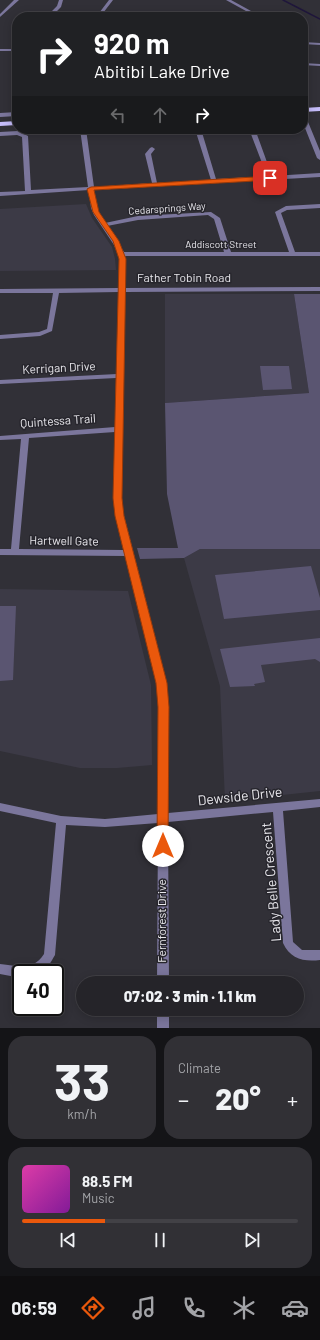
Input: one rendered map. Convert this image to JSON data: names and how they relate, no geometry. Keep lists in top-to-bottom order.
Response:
{
  "streets": {
    "street": [
      "Cedarsprings Way",
      "Addiscott Street",
      "Father Tobin Road",
      "Kerrigan Drive",
      "Quintessa Trail",
      "Hartwell Gate",
      "Dewside Drive",
      "Lady Belle Crescent",
      "Fernforest Drive"
    ]
  },
  "crossings": [
    ["Cedarsprings Way", "Addiscott Street"],
    ["Cedarsprings Way", "Fernforest Drive"],
    ["Addiscott Street", "Fernforest Drive"],
    ["Father Tobin Road", "Fernforest Drive"],
    ["Kerrigan Drive", "Fernforest Drive"],
    ["Quintessa Trail", "Fernforest Drive"],
    ["Hartwell Gate", "Fernforest Drive"],
    ["Dewside Drive", "Lady Belle Crescent"],
    ["Dewside Drive", "Fernforest Drive"]
  ],
  "page": {
    "turn": ["920 m", "Abitibi Lake Drive"],
    "limit": "40",
    "trip": "07:02 · 3 min · 1.1 km",
    "tile": [
      ["33", "km/h"],
      "Climate"
    ],
    "heat": ["−", "20°", "+"],
    "song": ["88.5 FM", "Music"],
    "tabs": "06:59"
  }
}
